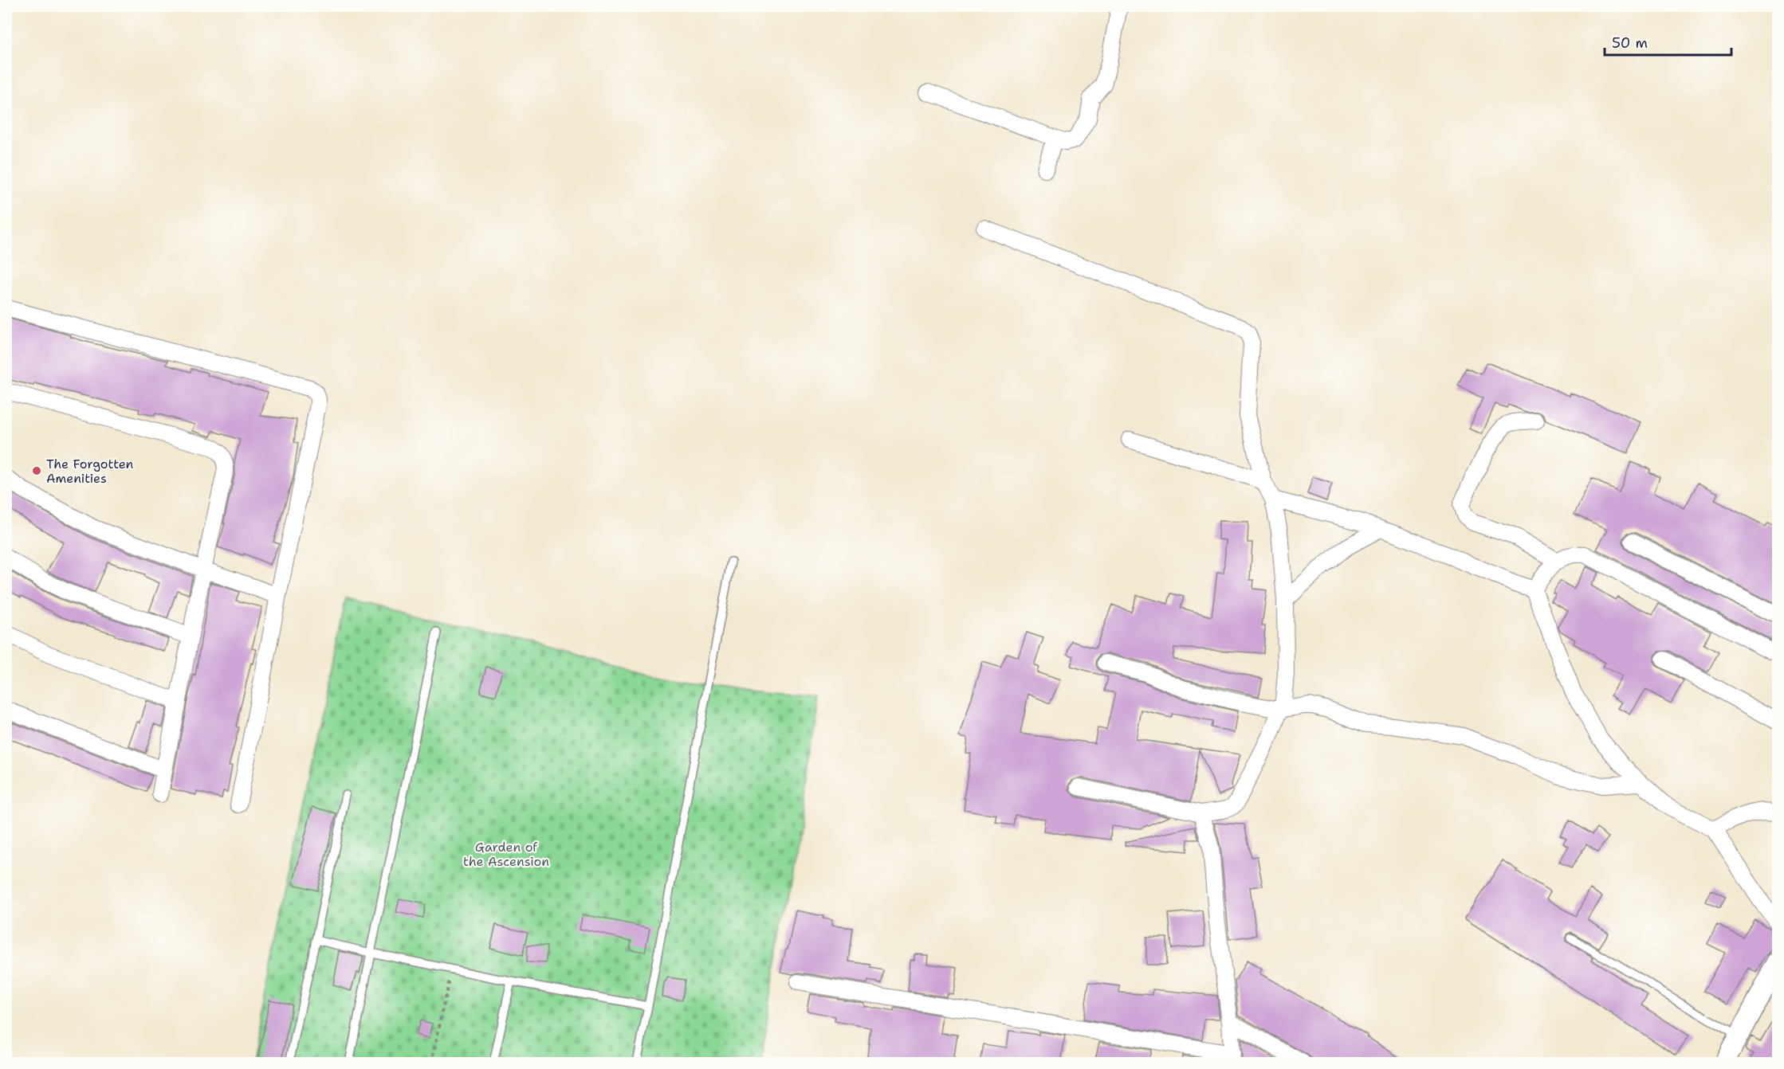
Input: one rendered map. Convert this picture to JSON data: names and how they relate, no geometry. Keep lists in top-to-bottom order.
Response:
{
  "parks": ["Garden of the Ascension"],
  "places": ["The Forgotten Amenities"],
  "scale_bar": "50 m"
}
